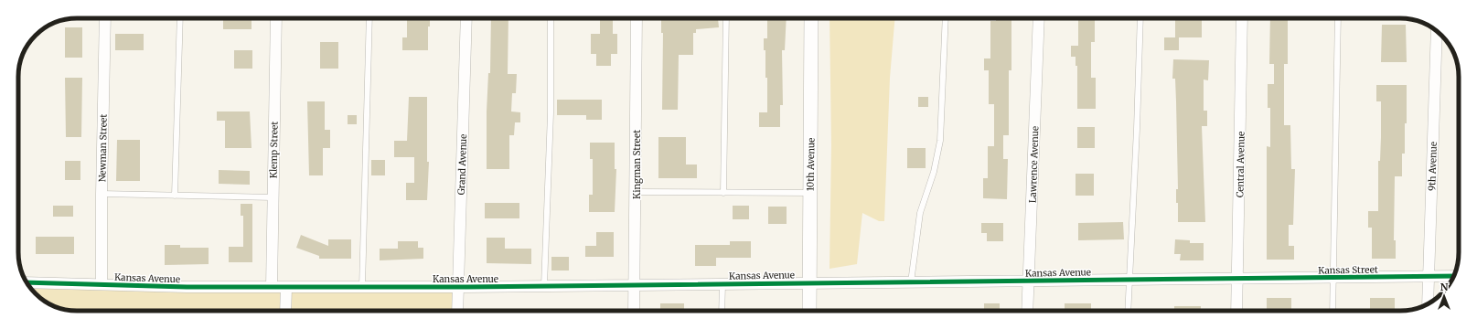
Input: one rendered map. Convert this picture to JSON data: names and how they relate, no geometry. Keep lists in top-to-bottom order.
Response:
{
  "streets": {
    "street": [
      "Newman Street",
      "Klemp Street",
      "Grand Avenue",
      "Kingman Street",
      "10th Avenue",
      "Lawrence Avenue",
      "Central Avenue",
      "9th Avenue",
      "Kansas Street",
      "Kansas Avenue"
    ]
  },
  "crossings": [
    ["Newman Street", "Kansas Avenue"],
    ["Klemp Street", "Kansas Avenue"],
    ["Grand Avenue", "Kansas Avenue"],
    ["Kingman Street", "Kansas Avenue"],
    ["10th Avenue", "Kansas Avenue"],
    ["Lawrence Avenue", "Kansas Avenue"],
    ["Central Avenue", "Kansas Street"],
    ["Central Avenue", "Kansas Avenue"],
    ["9th Avenue", "Kansas Street"],
    ["Kansas Street", "Kansas Avenue"]
  ],
  "north": "top"
}
